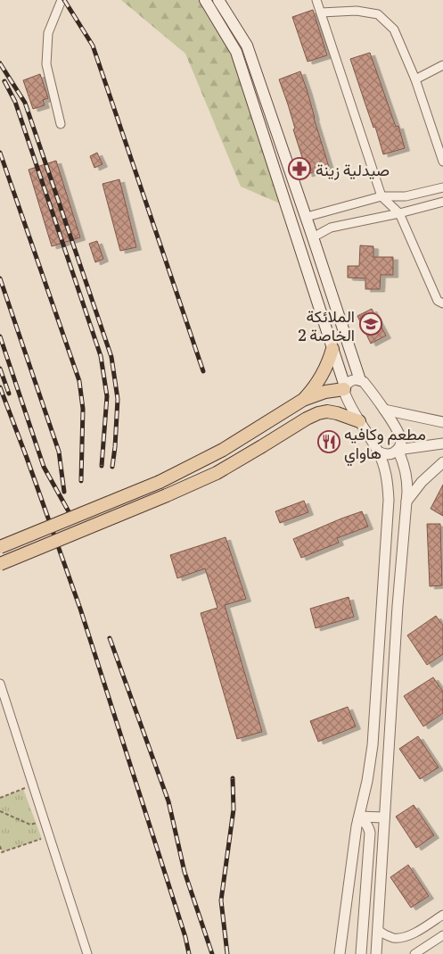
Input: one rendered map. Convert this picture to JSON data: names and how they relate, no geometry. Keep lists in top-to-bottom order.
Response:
{
  "places": {
    "pharmacy": ["صيدلية زينة"],
    "school or university": ["الملائكة الخاصة 2"],
    "restaurant": ["مطعم وكافيه هاواي"]
  }
}
